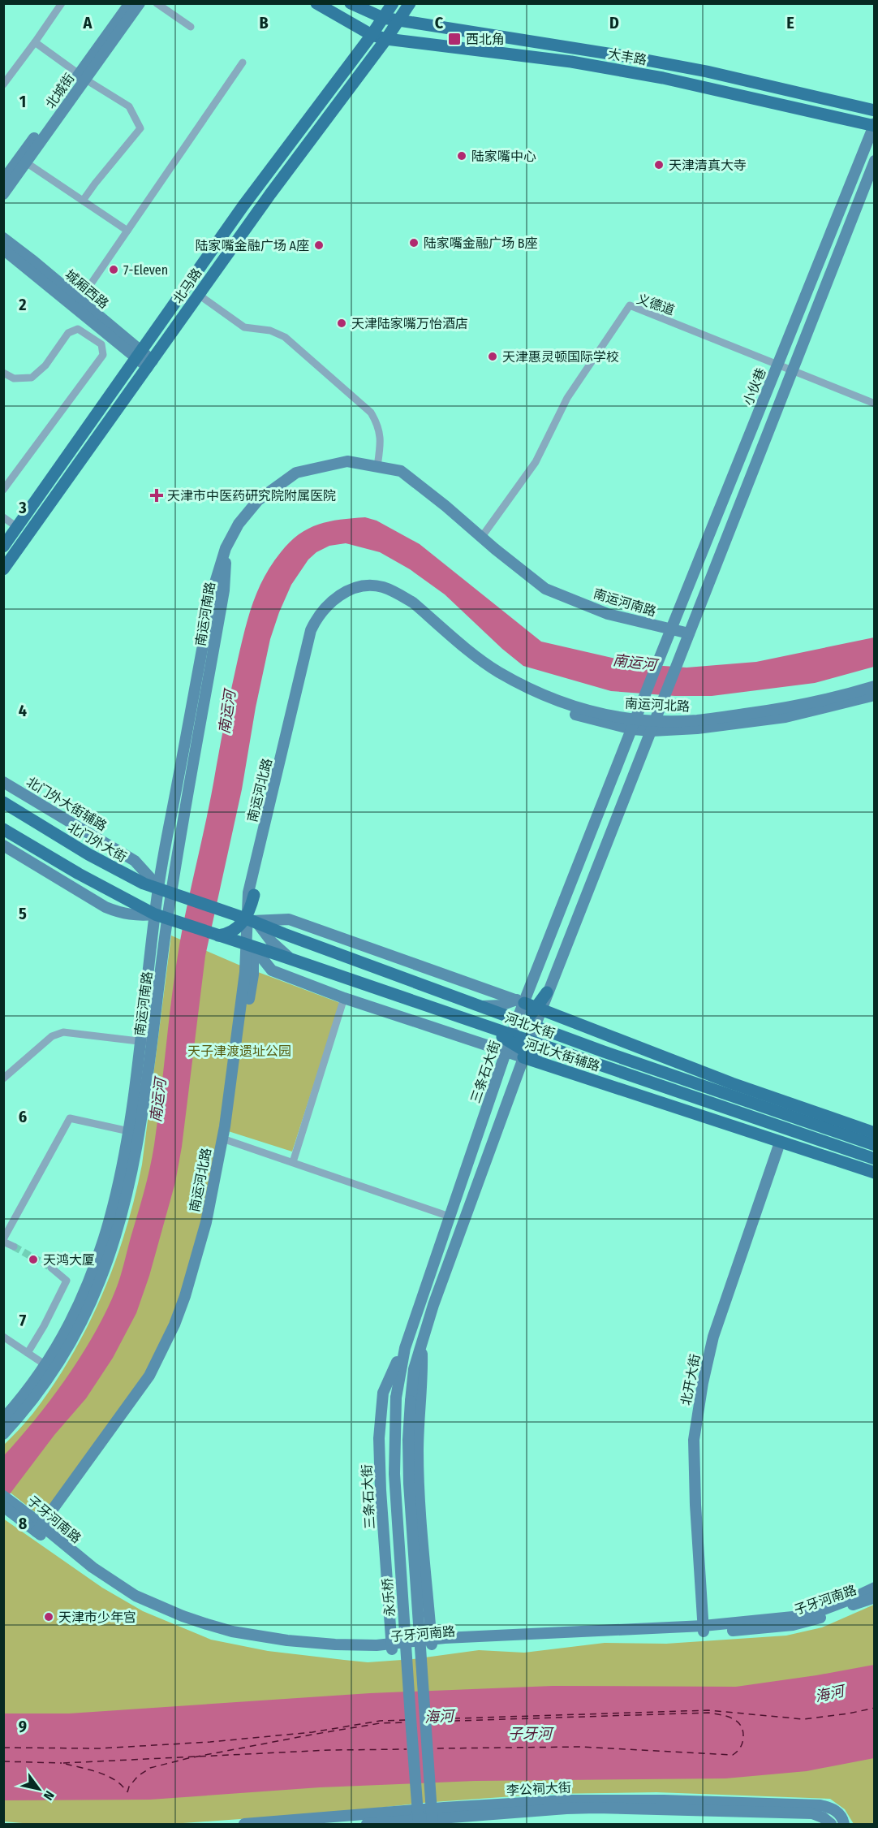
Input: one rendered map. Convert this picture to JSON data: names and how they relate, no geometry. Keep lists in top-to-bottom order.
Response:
{
  "streets": {
    "main road": [
      "大丰路",
      "北马路",
      "北门外大街",
      "河北大街",
      "河北大街辅路"
    ],
    "street": [
      "北城街",
      "城厢西路",
      "义德道",
      "小伙巷",
      "南运河南路",
      "南运河北路",
      "北门外大街辅路",
      "三条石大街",
      "北开大街",
      "子牙河南路",
      "永乐桥",
      "李公祠大街"
    ]
  },
  "crossings": [
    ["大丰路", "北马路"],
    ["大丰路", "小伙巷"],
    ["北马路", "城厢西路"],
    ["义德道", "小伙巷"],
    ["义德道", "南运河南路"],
    ["小伙巷", "南运河南路"],
    ["小伙巷", "南运河北路"],
    ["小伙巷", "三条石大街"],
    ["南运河南路", "北门外大街辅路"],
    ["南运河南路", "北门外大街"],
    ["南运河南路", "河北大街"],
    ["南运河北路", "河北大街"],
    ["南运河北路", "河北大街辅路"],
    ["南运河北路", "三条石大街"],
    ["南运河北路", "子牙河南路"],
    ["北门外大街辅路", "北门外大街"],
    ["北门外大街", "河北大街"],
    ["河北大街", "河北大街辅路"],
    ["河北大街", "三条石大街"],
    ["河北大街辅路", "三条石大街"],
    ["河北大街辅路", "北开大街"],
    ["三条石大街", "子牙河南路"],
    ["三条石大街", "永乐桥"],
    ["北开大街", "子牙河南路"]
  ],
  "water": ["南运河", "海河", "子牙河"],
  "parks": ["天子津渡遗址公园"],
  "places": {
    "transit": ["西北角"],
    "other": [
      "陆家嘴中心",
      "天津清真大寺",
      "陆家嘴金融广场 B座",
      "陆家嘴金融广场 A座",
      "7-Eleven",
      "天津陆家嘴万怡酒店",
      "天津惠灵顿国际学校",
      "天鸿大厦",
      "天津市少年宫"
    ],
    "health": ["天津市中医药研究院附属医院"]
  },
  "north": "bottom right",
  "grid": {
    "columns": [
      "A",
      "B",
      "C",
      "D",
      "E"
    ],
    "rows": [
      "1",
      "2",
      "3",
      "4",
      "5",
      "6",
      "7",
      "8",
      "9"
    ]
  }
}
